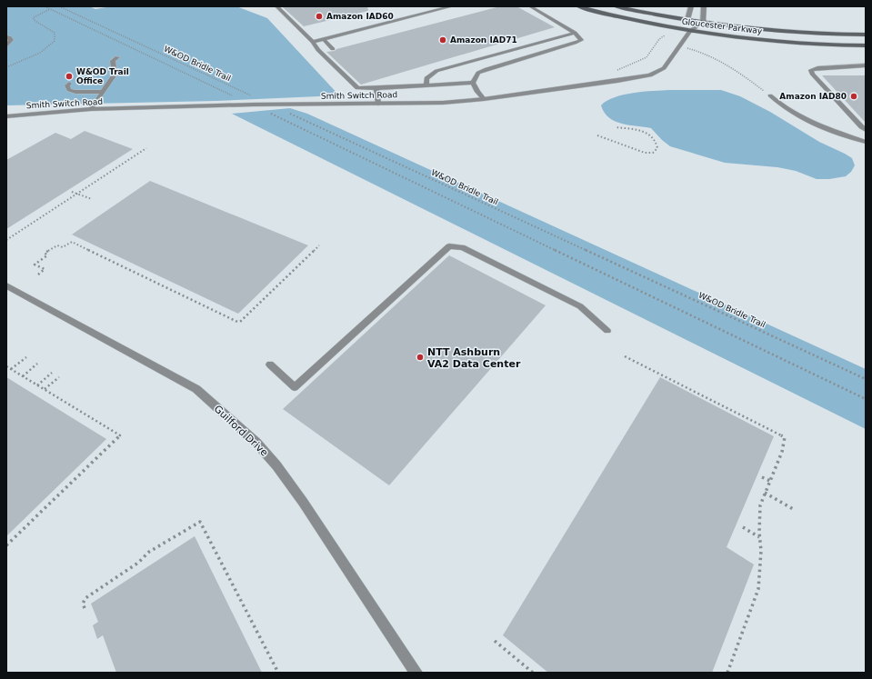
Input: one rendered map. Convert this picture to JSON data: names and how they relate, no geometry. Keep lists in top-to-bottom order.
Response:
{
  "streets": {
    "main road": ["Gloucester Parkway"],
    "street": ["Smith Switch Road", "Guilford Drive"],
    "path": ["W&OD Bridle Trail"]
  },
  "crossings": [
    ["Gloucester Parkway", "Smith Switch Road"],
    ["W&OD Bridle Trail", "Smith Switch Road"]
  ],
  "places": [
    "Amazon IAD60",
    "Amazon IAD71",
    "W&OD Trail Office",
    "Amazon IAD80",
    "NTT Ashburn VA2 Data Center"
  ]
}
